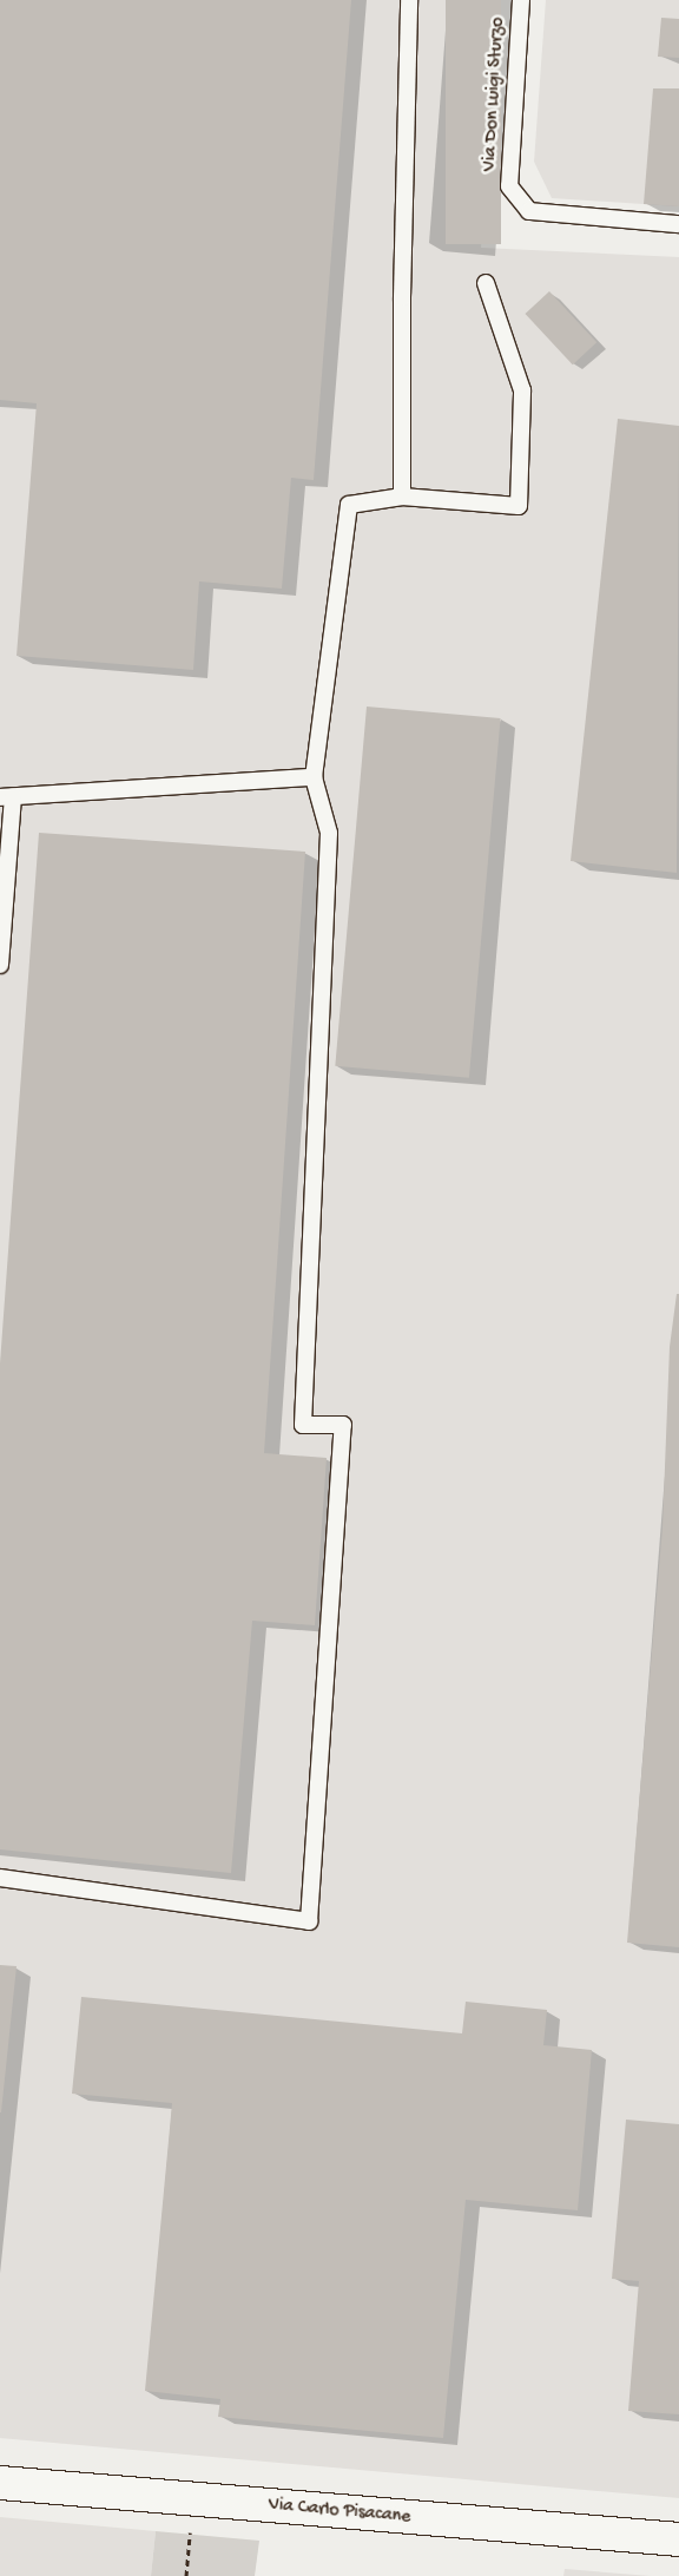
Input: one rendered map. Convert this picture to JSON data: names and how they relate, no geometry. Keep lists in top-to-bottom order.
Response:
{
  "streets": {
    "street": ["Via Carlo Pisacane"],
    "lane": ["Via Don Luigi Sturzo"]
  }
}
